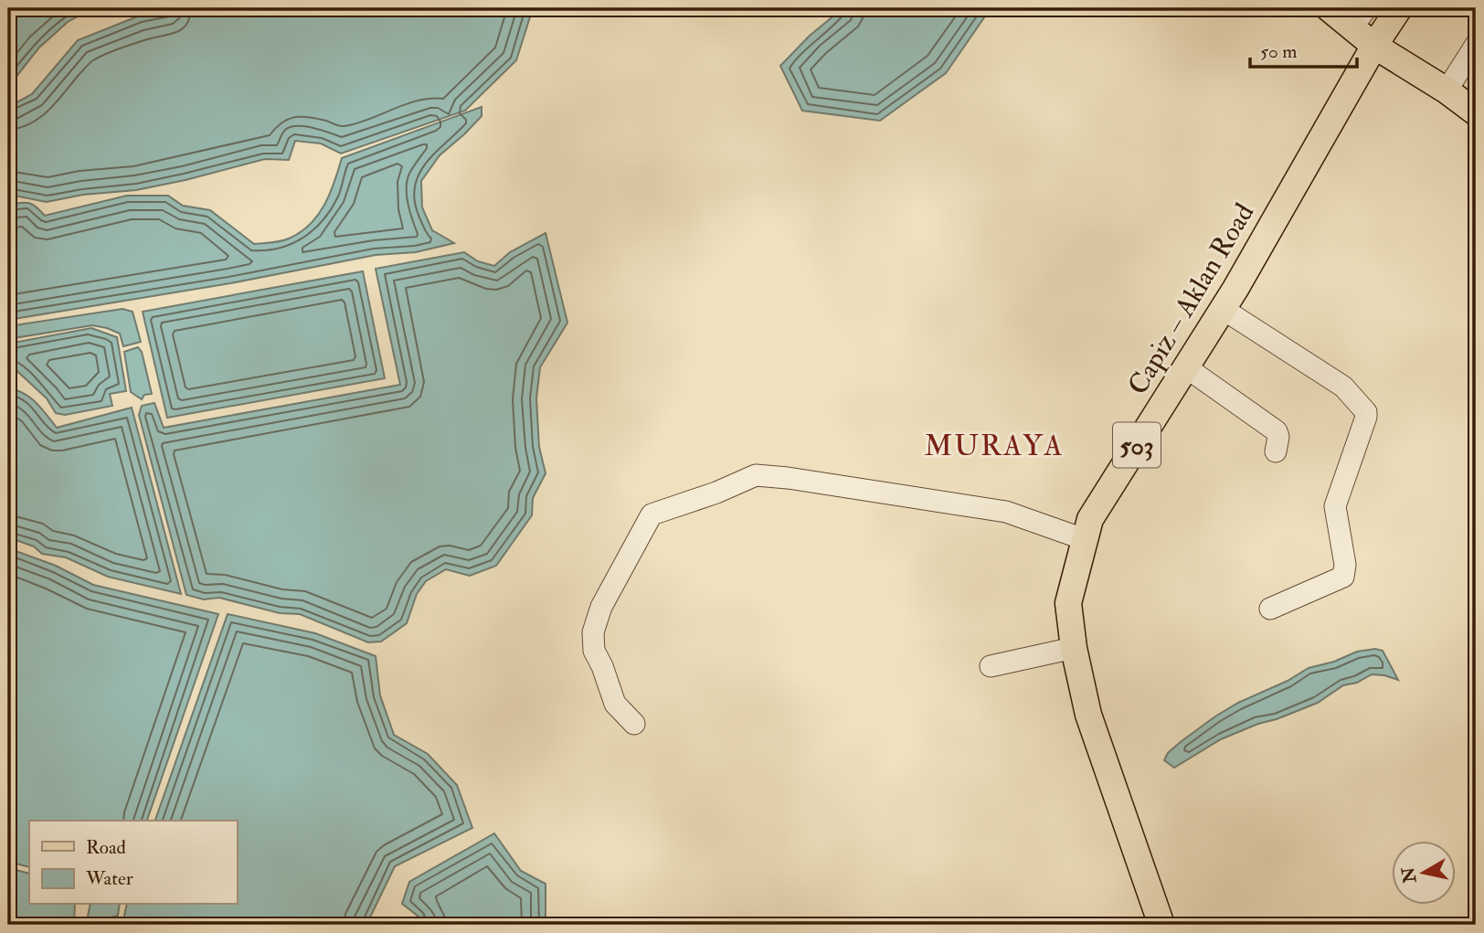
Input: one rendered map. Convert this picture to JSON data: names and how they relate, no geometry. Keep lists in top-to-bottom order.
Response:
{
  "streets": {
    "main road": ["Capiz – Aklan Road", "503"]
  },
  "districts": ["MURAYA"],
  "legend": ["Road", "Water"],
  "scale_bar": "50 m",
  "north": "left"
}
